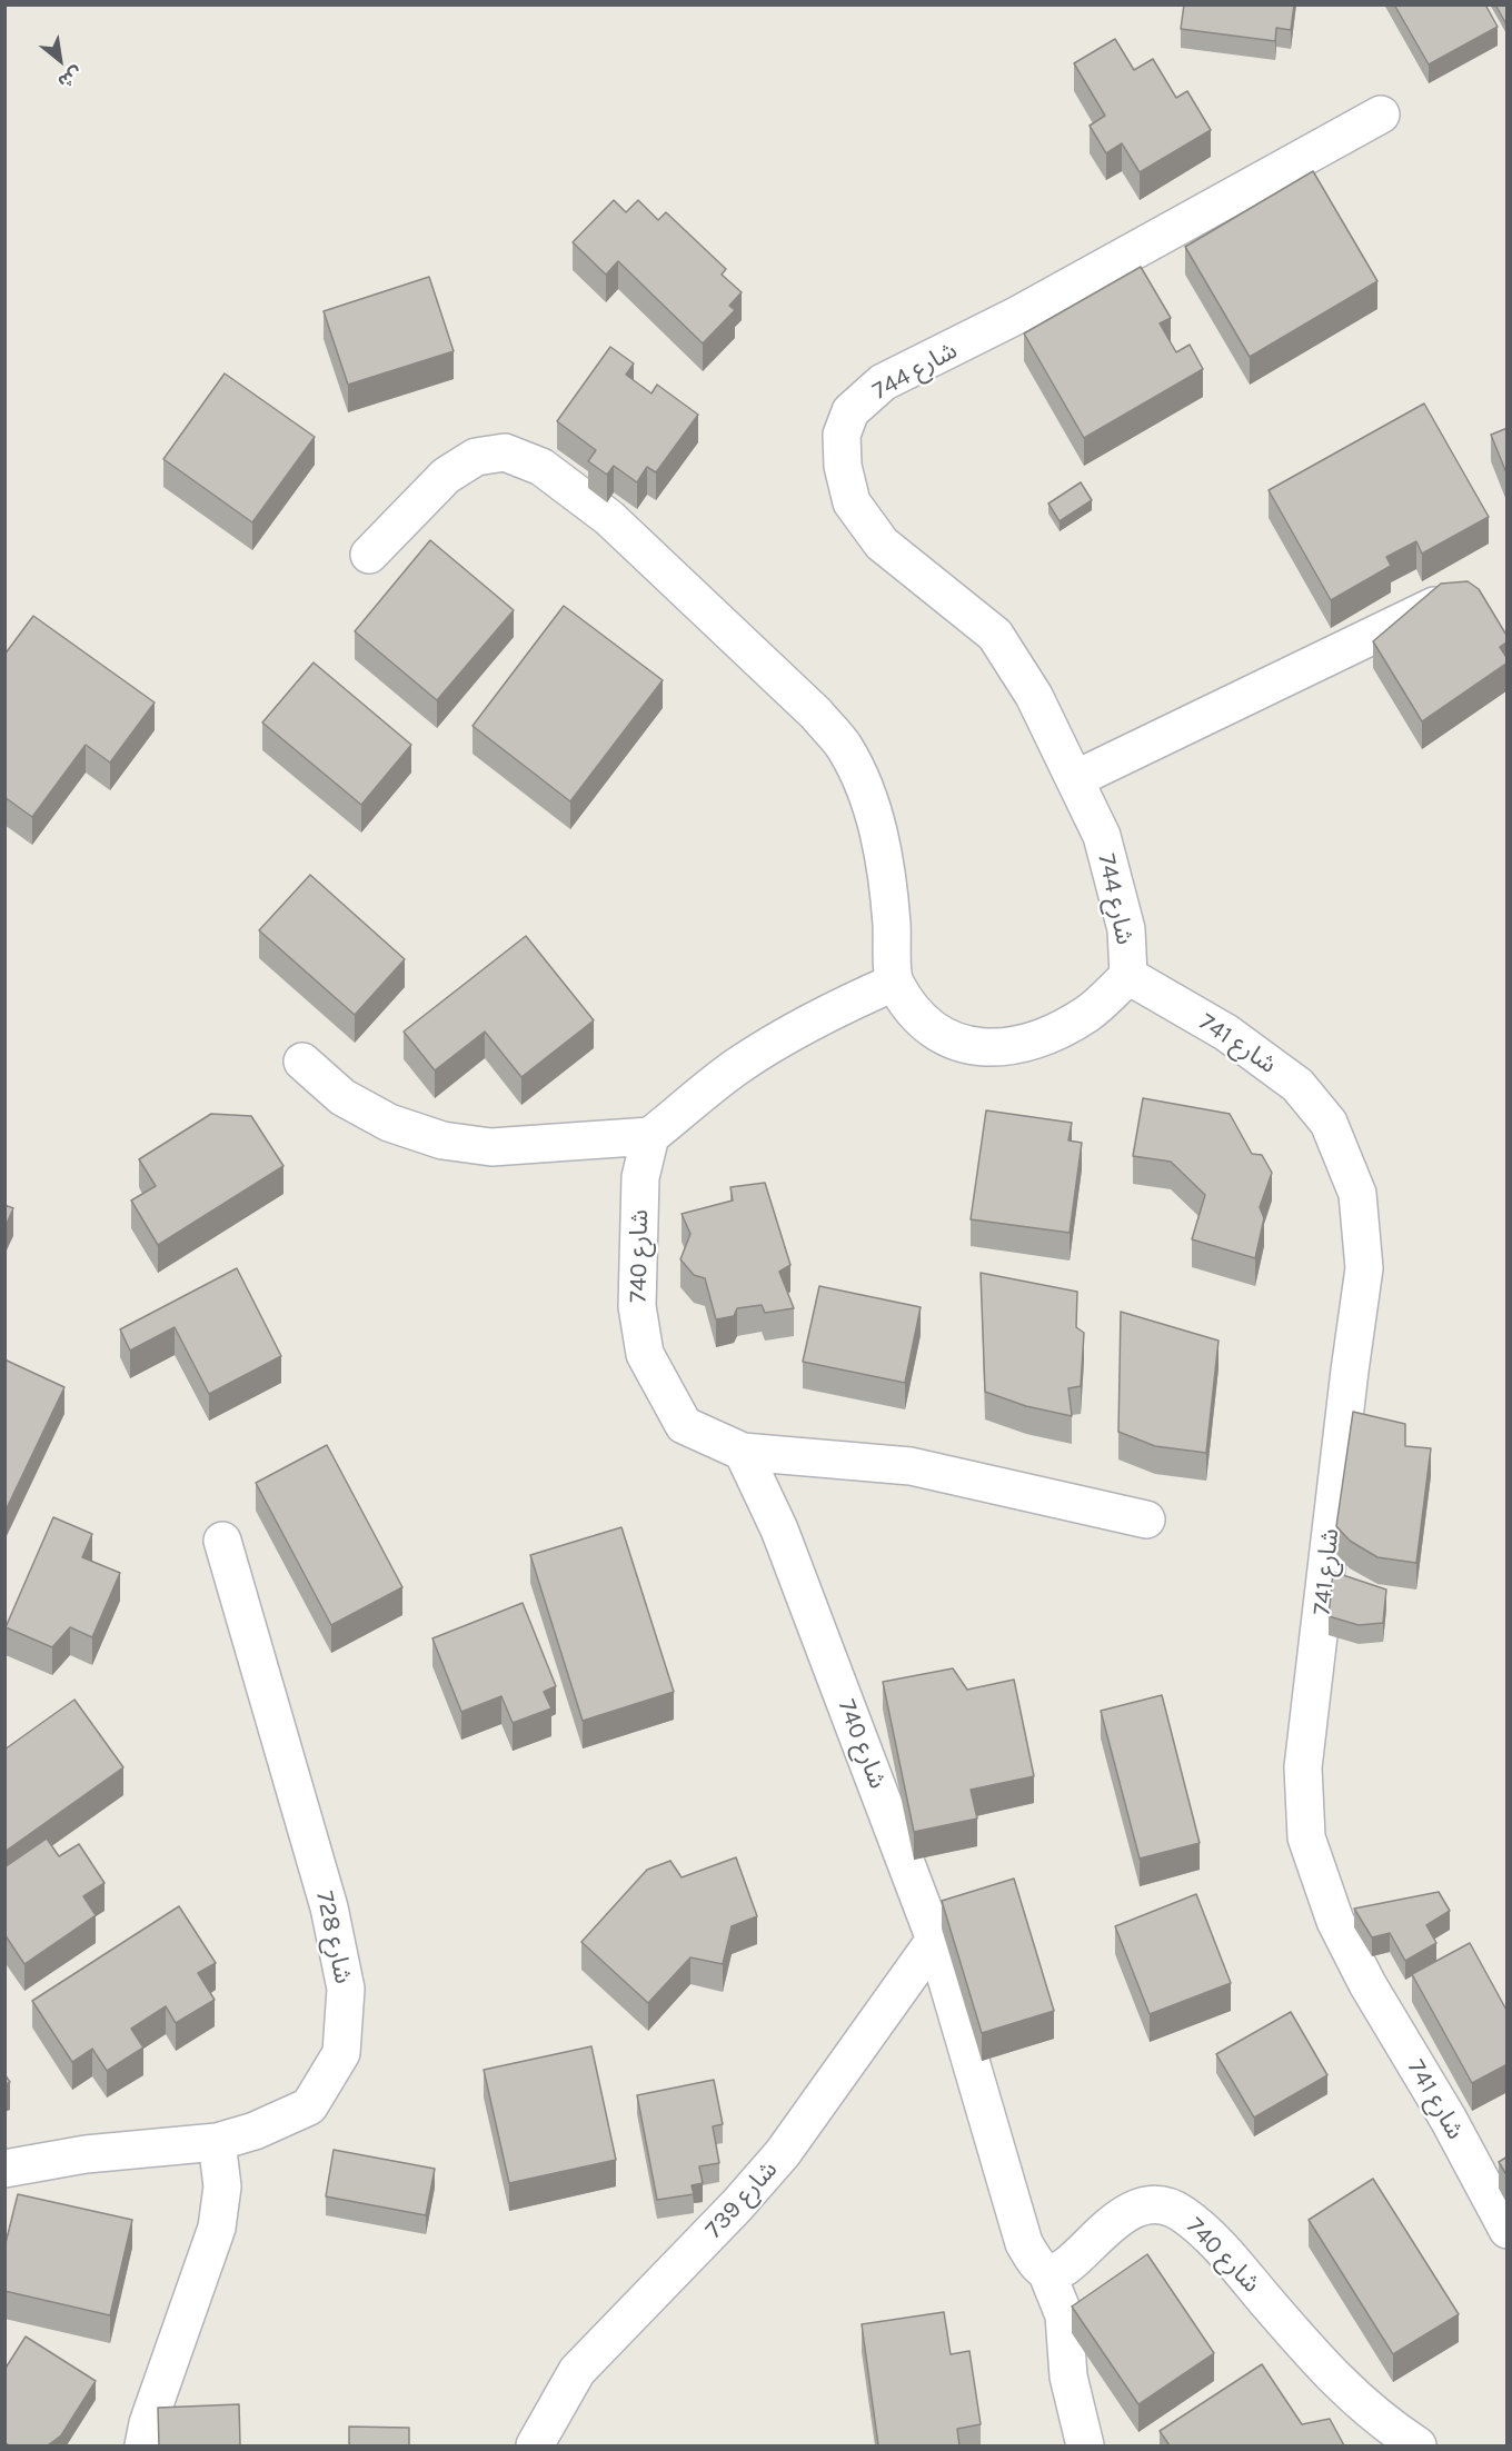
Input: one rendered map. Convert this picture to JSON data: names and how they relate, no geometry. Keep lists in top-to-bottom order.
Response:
{
  "streets": {
    "street": [
      "شارع 744",
      "شارع 741",
      "شارع 740",
      "شارع 728",
      "شارع 739"
    ]
  },
  "crossings": [
    ["شارع 744", "شارع 741"],
    ["شارع 740", "شارع 739"]
  ],
  "north": "bottom right"
}
